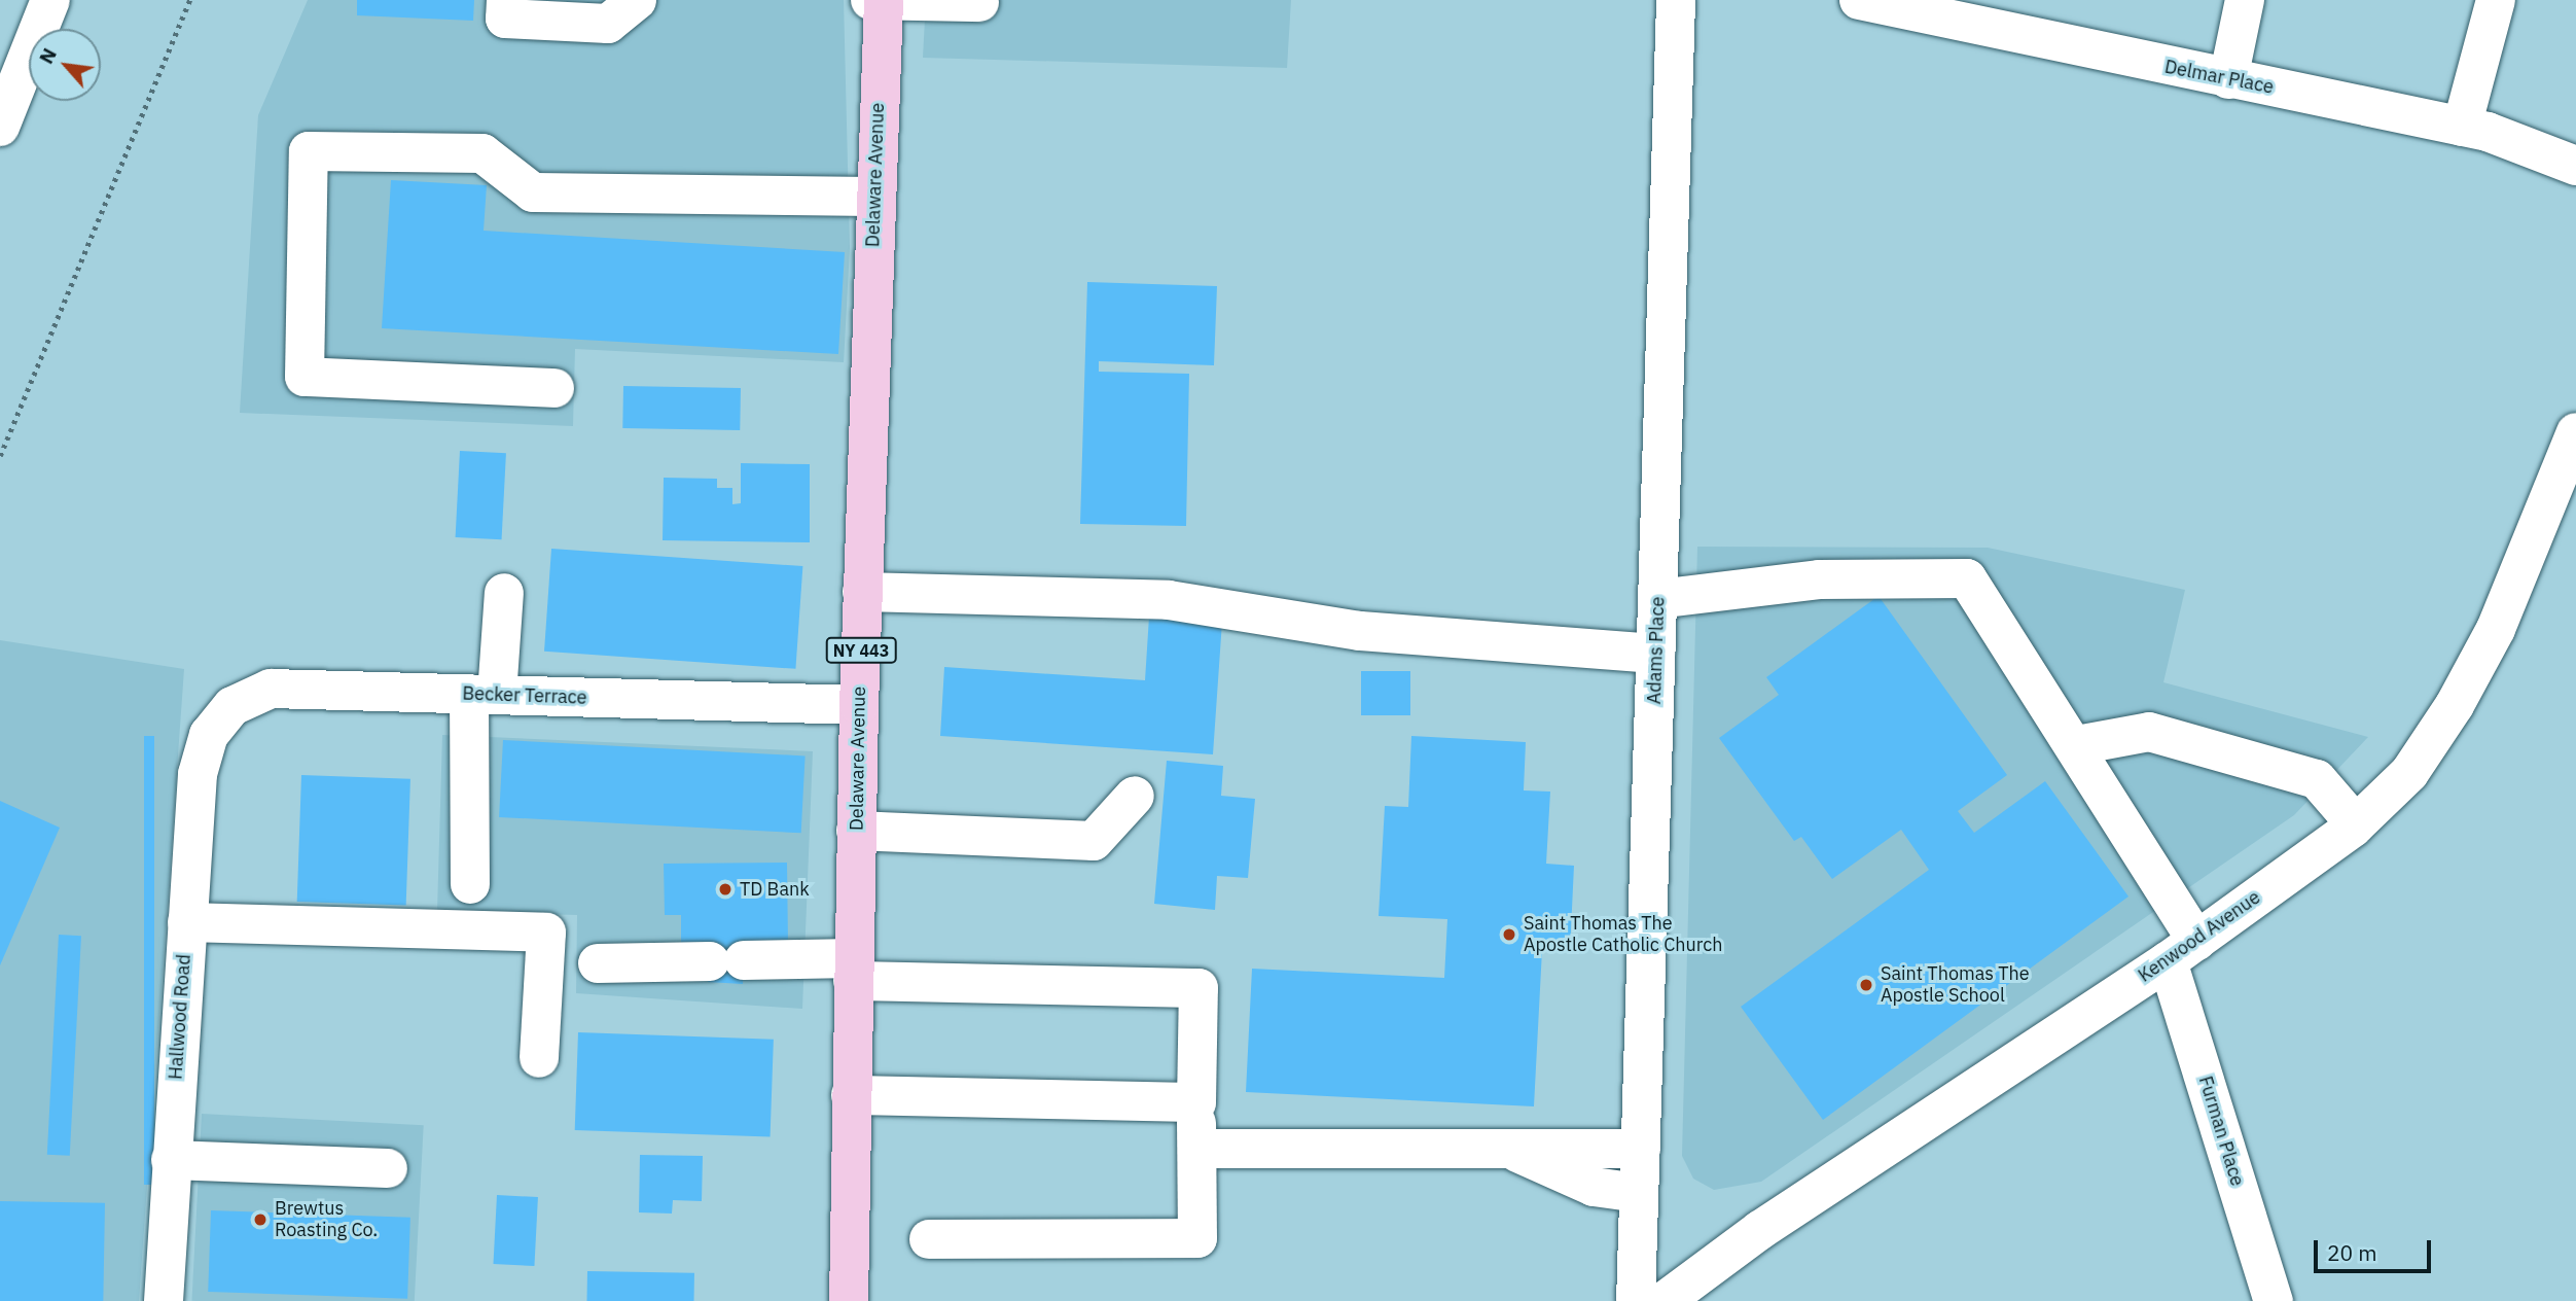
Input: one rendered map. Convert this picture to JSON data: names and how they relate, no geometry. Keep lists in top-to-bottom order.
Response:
{
  "streets": {
    "main road": ["Delaware Avenue", "NY 443"],
    "street": [
      "Delmar Place",
      "Adams Place",
      "Becker Terrace",
      "Kenwood Avenue",
      "Hallwood Road",
      "Furman Place"
    ]
  },
  "crossings": [
    ["Delaware Avenue", "Becker Terrace"],
    ["Adams Place", "Furman Place"],
    ["Becker Terrace", "Hallwood Road"],
    ["Kenwood Avenue", "Furman Place"]
  ],
  "places": [
    "TD Bank",
    "Saint Thomas The Apostle Catholic Church",
    "Saint Thomas The Apostle School",
    "Brewtus Roasting Co."
  ],
  "scale_bar": "20 m",
  "north": "top left"
}
